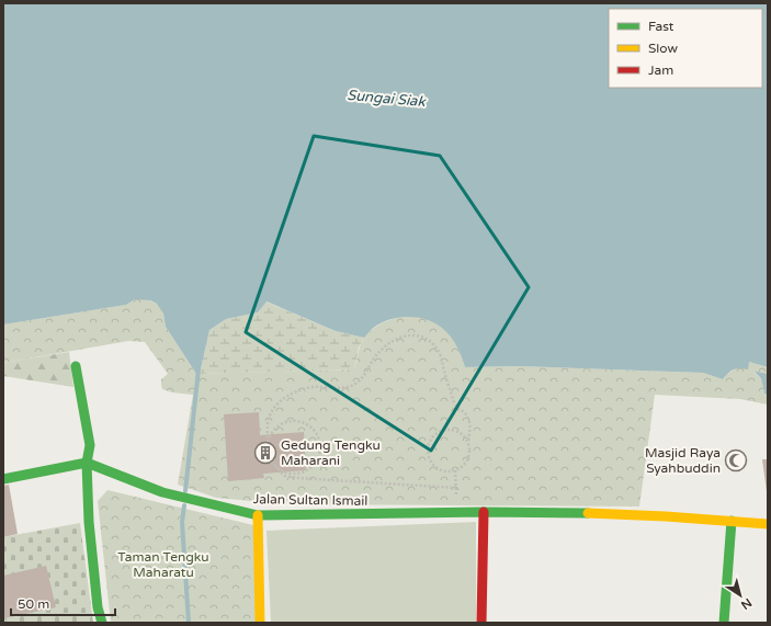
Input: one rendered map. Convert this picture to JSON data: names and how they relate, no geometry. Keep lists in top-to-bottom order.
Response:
{
  "streets": {
    "street": ["Jalan Sultan Ismail"]
  },
  "water": ["Sungai Siak"],
  "parks": ["Taman Tengku Maharatu"],
  "places": {
    "building": ["Gedung Tengku Maharani"],
    "mosque": ["Masjid Raya Syahbuddin"]
  },
  "legend": ["Fast", "Slow", "Jam"],
  "scale_bar": "50 m",
  "north": "bottom right"
}
